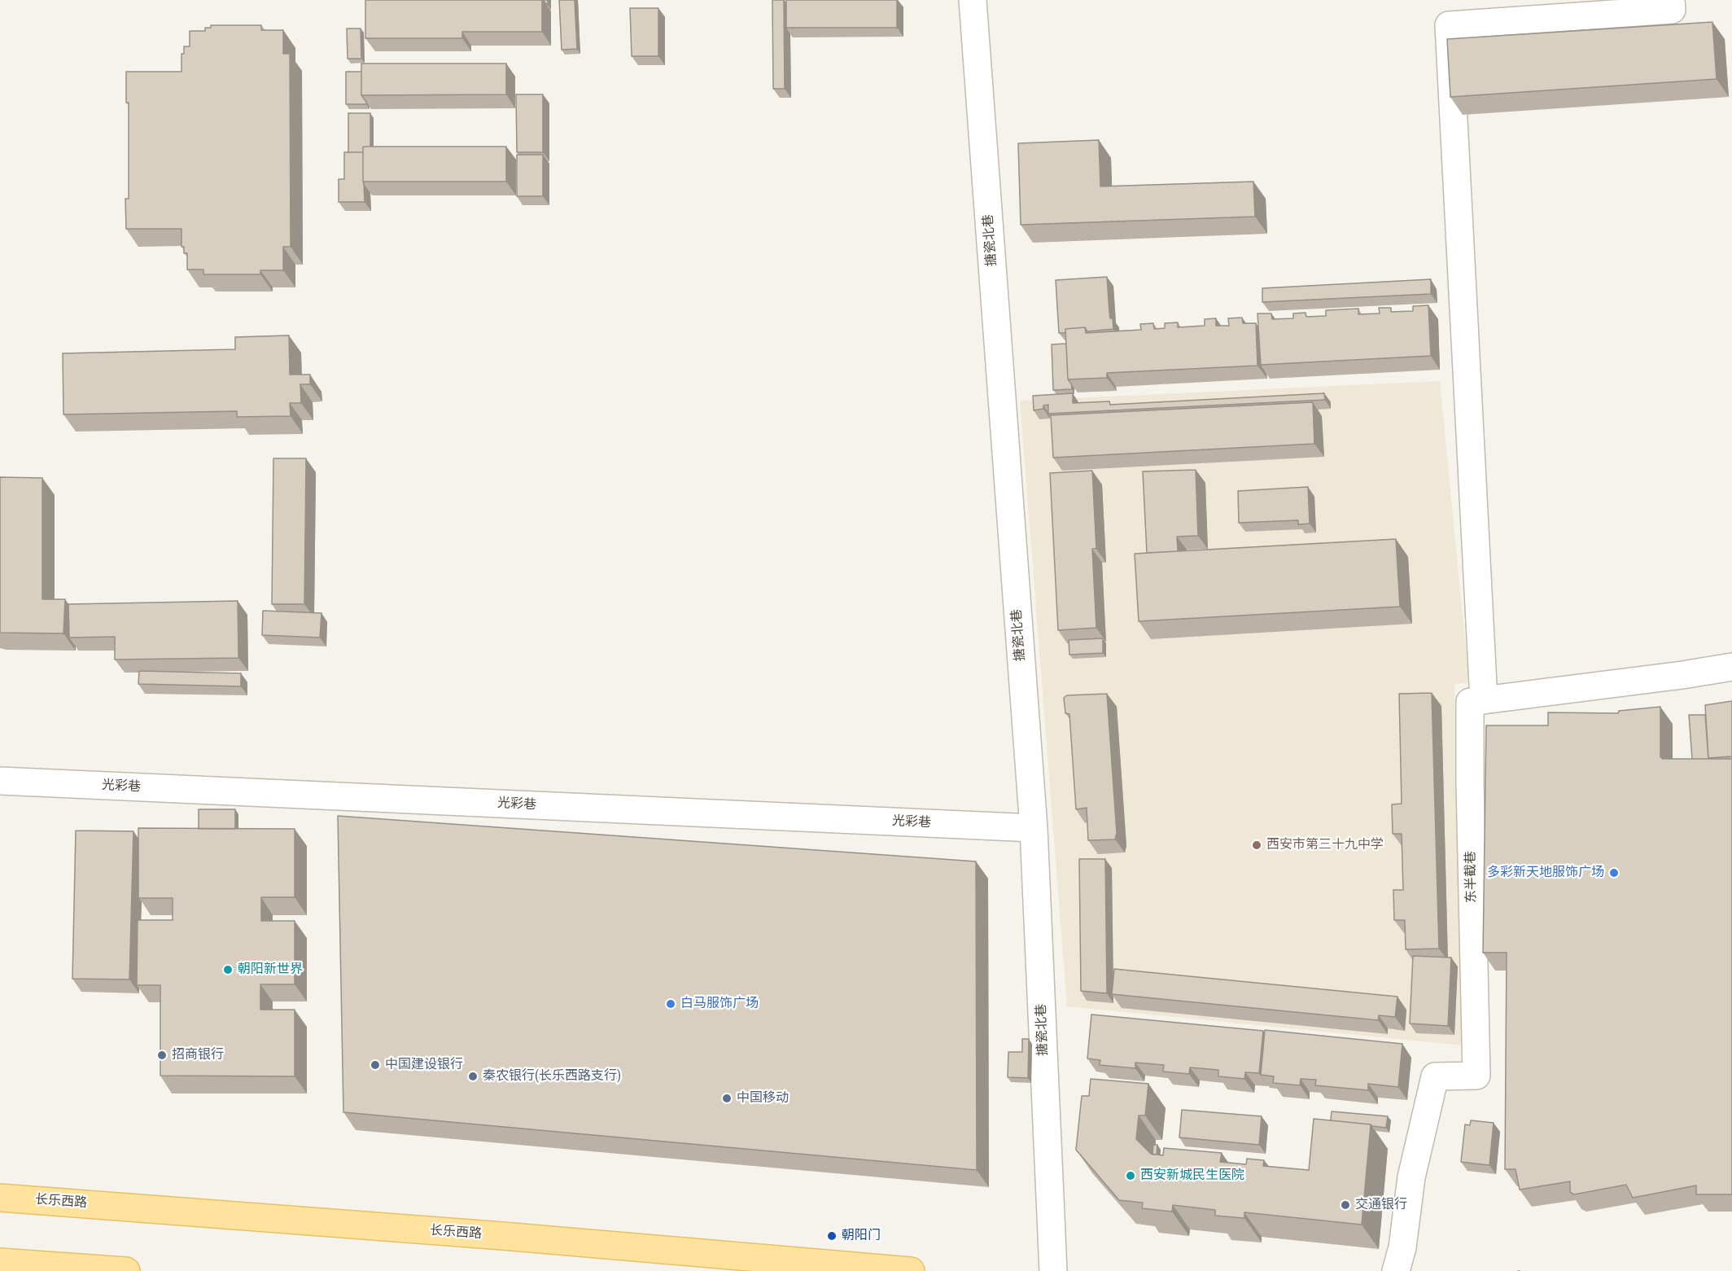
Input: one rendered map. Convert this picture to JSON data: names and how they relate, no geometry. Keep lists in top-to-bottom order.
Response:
{
  "streets": {
    "main road": ["长乐西路"],
    "street": ["搪瓷北巷", "光彩巷", "东半截巷"]
  },
  "crossings": [
    ["搪瓷北巷", "光彩巷"]
  ],
  "places": [
    "西安市第三十九中学",
    "多彩新天地服饰广场",
    "朝阳新世界",
    "白马服饰广场",
    "招商银行",
    "中国建设银行",
    "秦农银行(长乐西路支行)",
    "中国移动",
    "西安新城民生医院",
    "交通银行",
    "朝阳门"
  ]
}
